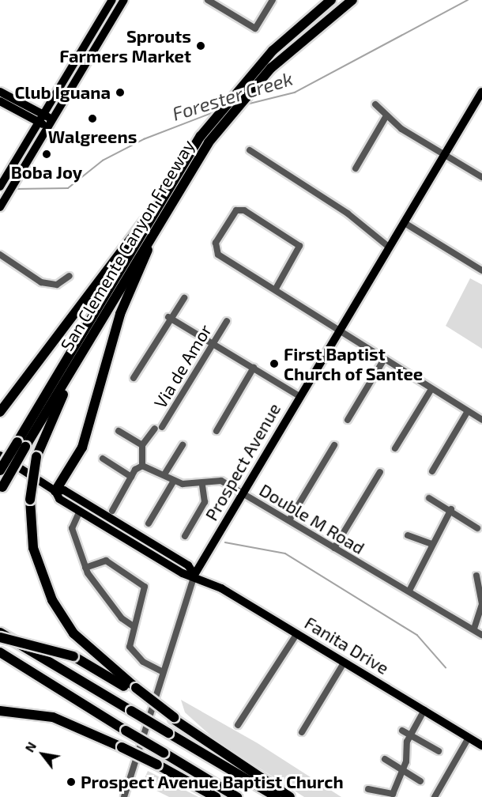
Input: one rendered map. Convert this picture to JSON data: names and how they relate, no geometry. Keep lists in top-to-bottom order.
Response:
{
  "streets": {
    "highway": ["San Clemente Canyon Freeway"],
    "main road": ["Prospect Avenue", "Fanita Drive"],
    "street": ["Via de Amor", "Double M Road"]
  },
  "crossings": [
    ["Prospect Avenue", "Double M Road"],
    ["Prospect Avenue", "Fanita Drive"]
  ],
  "water": ["Forester Creek"],
  "places": [
    "Sprouts Farmers Market",
    "Club Iguana",
    "Walgreens",
    "Boba Joy",
    "First Baptist Church of Santee",
    "Prospect Avenue Baptist Church"
  ],
  "north": "top left"
}
